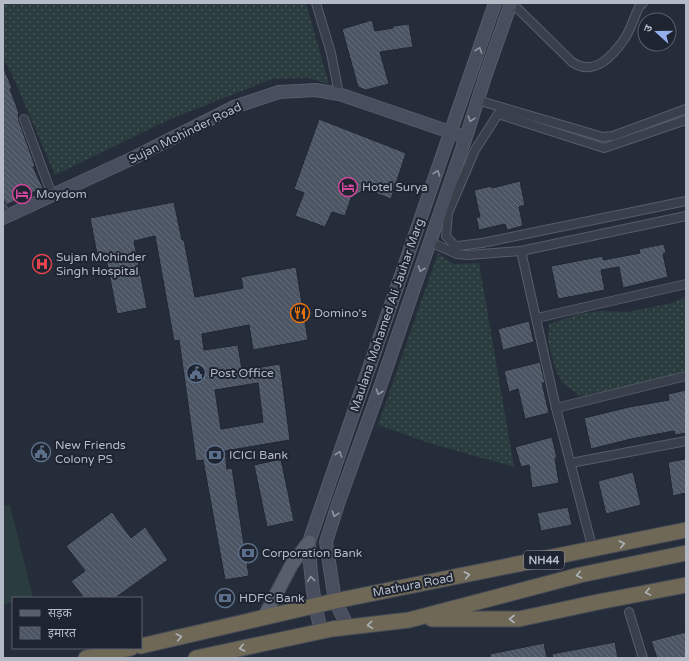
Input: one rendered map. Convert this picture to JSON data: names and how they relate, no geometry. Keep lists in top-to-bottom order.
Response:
{
  "streets": {
    "highway": ["NH44", "Mathura Road"],
    "main road": ["Sujan Mohinder Road", "Maulana Mohamed Ali Jauhar Marg"]
  },
  "crossings": [
    ["Sujan Mohinder Road", "Maulana Mohamed Ali Jauhar Marg"],
    ["Maulana Mohamed Ali Jauhar Marg", "NH44"],
    ["Maulana Mohamed Ali Jauhar Marg", "Mathura Road"]
  ],
  "places": {
    "hotel": ["Hotel Surya", "Moydom"],
    "hospital": ["Sujan Mohinder Singh Hospital"],
    "restaurant": ["Domino's"],
    "public building": ["Post Office", "New Friends Colony PS"],
    "bank": ["ICICI Bank", "Corporation Bank", "HDFC Bank"]
  },
  "legend": ["सड़क", "इमारत"],
  "north": "left"
}
